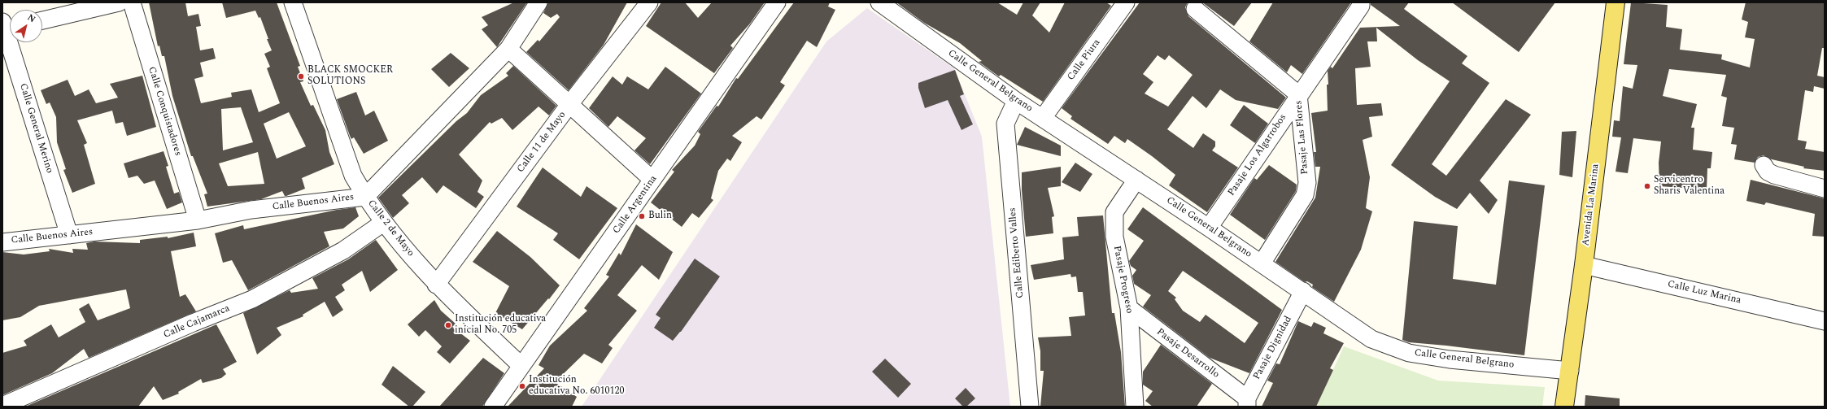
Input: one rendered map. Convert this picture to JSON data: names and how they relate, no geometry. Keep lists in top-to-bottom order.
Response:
{
  "streets": {
    "main road": ["Avenida La Marina"],
    "street": [
      "Calle Piura",
      "Calle General Belgrano",
      "Calle Conquistadores",
      "Calle General Merino",
      "Pasaje Las Flores",
      "Calle 11 de Mayo",
      "Pasaje Los Algarrobos",
      "Calle Buenos Aires",
      "Calle Argentina",
      "Calle 2 de Mayo",
      "Calle Ediberto Valles",
      "Pasaje Progreso",
      "Calle Luz Marina",
      "Calle Cajamarca",
      "Pasaje Dignidad",
      "Pasaje Desarrollo"
    ]
  },
  "crossings": [
    ["Calle Piura", "Calle General Belgrano"],
    ["Calle General Belgrano", "Pasaje Las Flores"],
    ["Calle General Belgrano", "Pasaje Los Algarrobos"],
    ["Calle General Belgrano", "Avenida La Marina"],
    ["Calle General Belgrano", "Calle Ediberto Valles"],
    ["Calle General Belgrano", "Pasaje Progreso"],
    ["Calle General Belgrano", "Pasaje Dignidad"],
    ["Calle Conquistadores", "Calle Buenos Aires"],
    ["Calle General Merino", "Calle Buenos Aires"],
    ["Pasaje Las Flores", "Pasaje Los Algarrobos"],
    ["Calle 11 de Mayo", "Calle 2 de Mayo"],
    ["Calle Buenos Aires", "Calle 2 de Mayo"],
    ["Calle Argentina", "Calle 2 de Mayo"],
    ["Avenida La Marina", "Calle Luz Marina"],
    ["Calle 2 de Mayo", "Calle Cajamarca"],
    ["Pasaje Progreso", "Pasaje Desarrollo"],
    ["Pasaje Dignidad", "Pasaje Desarrollo"]
  ],
  "places": [
    "BLACK SMOCKER SOLUTIONS",
    "Servicentro Sharis Valentina",
    "Bulin",
    "Institución educativa inicial No. 705",
    "Institución educativa No. 6010120"
  ],
  "north": "top right"
}
